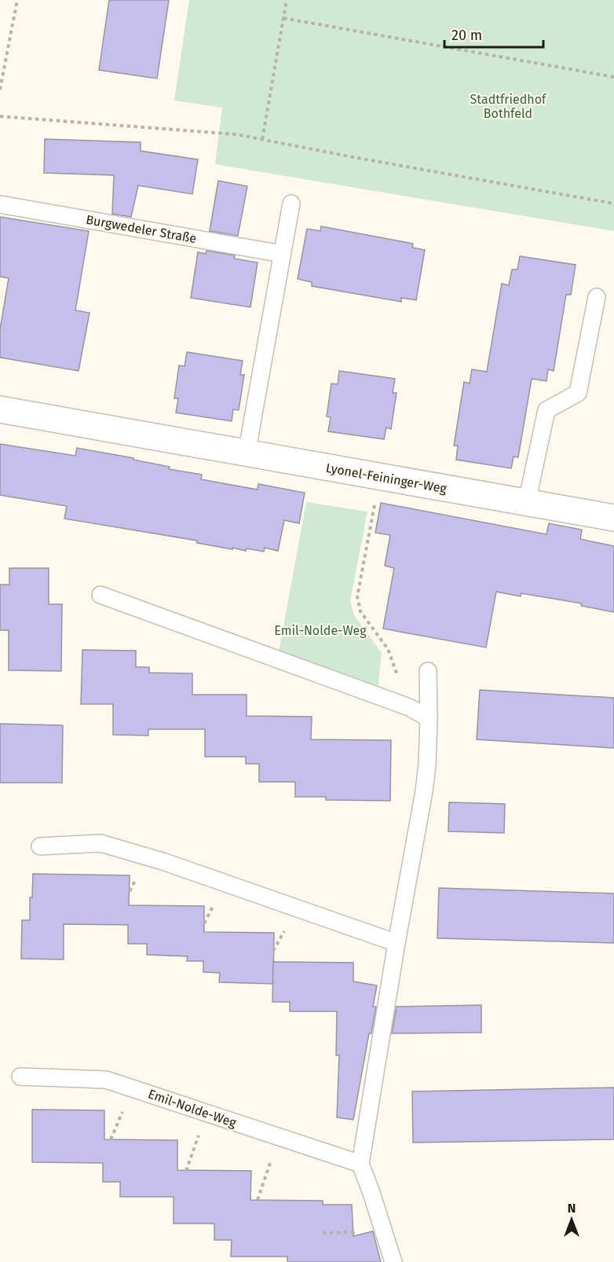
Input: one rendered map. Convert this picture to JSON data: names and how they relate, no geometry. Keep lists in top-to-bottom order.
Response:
{
  "streets": {
    "street": ["Lyonel-Feininger-Weg"],
    "lane": ["Burgwedeler Straße", "Emil-Nolde-Weg"]
  },
  "parks": ["Stadtfriedhof Bothfeld", "Emil-Nolde-Weg"],
  "scale_bar": "20 m",
  "north": "top"
}
